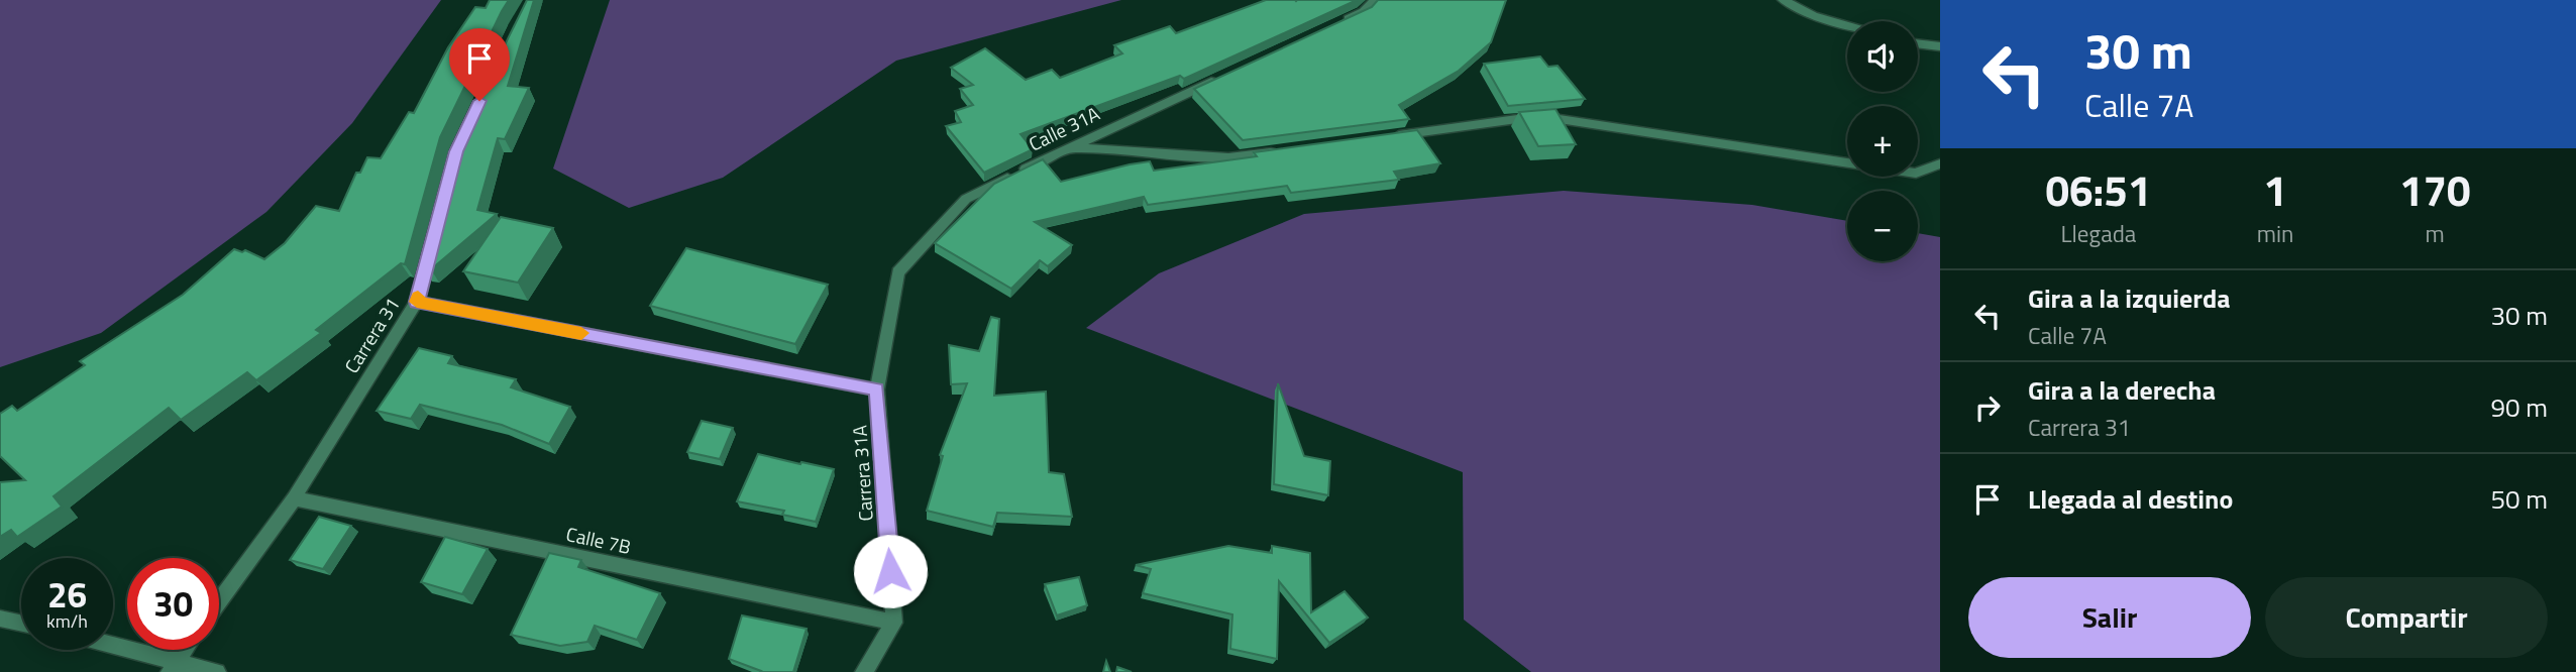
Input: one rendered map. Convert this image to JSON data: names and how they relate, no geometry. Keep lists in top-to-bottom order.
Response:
{
  "streets": {
    "street": [
      "Calle 31A",
      "Carrera 31",
      "Carrera 31A",
      "Calle 7B"
    ]
  },
  "crossings": [
    ["Calle 31A", "Carrera 31A"],
    ["Carrera 31", "Calle 7B"],
    ["Carrera 31A", "Calle 7B"]
  ],
  "page": {
    "turn": ["30 m", "Calle 7A"],
    "map_buttons": ["+", "−"],
    "eta": [
      "06:51",
      "Llegada",
      "1",
      "min",
      "170",
      "m"
    ],
    "list": [
      {
        "name": "Gira a la izquierda",
        "note": "Calle 7A",
        "value": "30 m"
      },
      {
        "name": "Gira a la derecha",
        "note": "Carrera 31",
        "value": "90 m"
      },
      {
        "name": "Llegada al destino",
        "value": "50 m"
      }
    ],
    "speed": "26 km/h",
    "limit": "30",
    "buttons": ["Salir", "Compartir"]
  }
}
